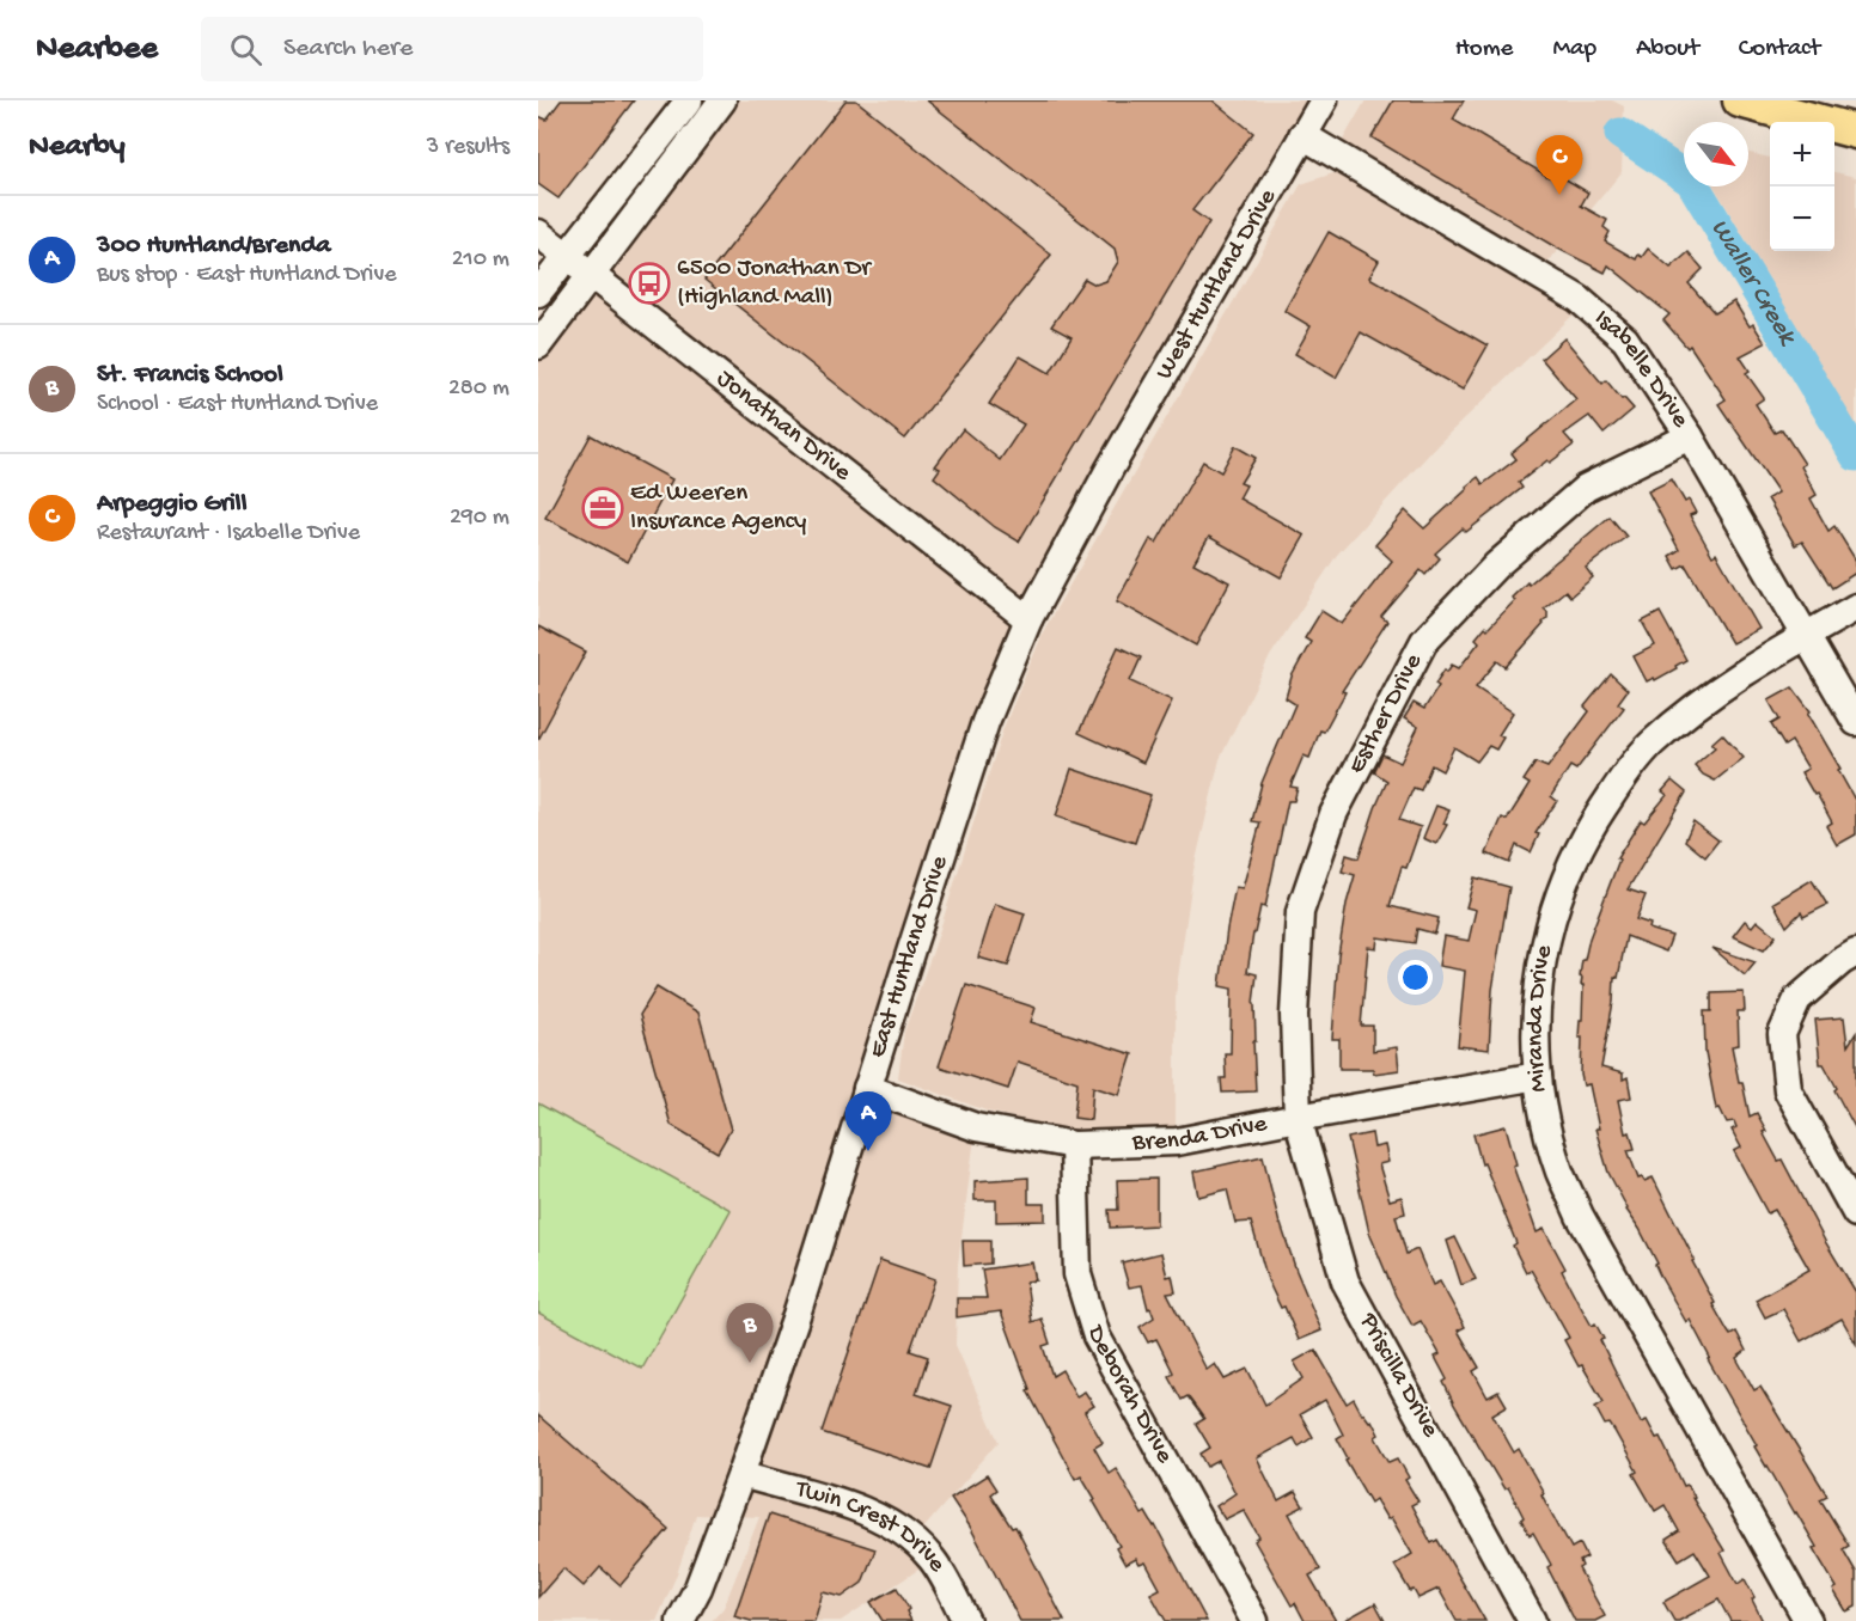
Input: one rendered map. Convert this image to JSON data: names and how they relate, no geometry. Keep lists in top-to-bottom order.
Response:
{
  "streets": {
    "street": [
      "West Huntland Drive",
      "Isabelle Drive",
      "Jonathan Drive",
      "Esther Drive",
      "East Huntland Drive",
      "Miranda Drive",
      "Brenda Drive",
      "Priscilla Drive",
      "Deborah Drive",
      "Twin Crest Drive"
    ]
  },
  "crossings": [
    ["West Huntland Drive", "Isabelle Drive"],
    ["West Huntland Drive", "East Huntland Drive"],
    ["Isabelle Drive", "Esther Drive"],
    ["Isabelle Drive", "Miranda Drive"],
    ["Jonathan Drive", "East Huntland Drive"],
    ["Esther Drive", "Brenda Drive"],
    ["Esther Drive", "Priscilla Drive"],
    ["East Huntland Drive", "Brenda Drive"],
    ["East Huntland Drive", "Twin Crest Drive"],
    ["Miranda Drive", "Brenda Drive"],
    ["Brenda Drive", "Priscilla Drive"],
    ["Brenda Drive", "Deborah Drive"]
  ],
  "water": ["Waller Creek"],
  "places": {
    "bus stop": ["6500 Jonathan Dr (Highland Mall)"],
    "office": ["Ed Weeren Insurance Agency"]
  },
  "north": "bottom right",
  "page": {
    "header": "Nearbee",
    "search": "Search here",
    "nav": [
      "Home",
      "Map",
      "About",
      "Contact"
    ],
    "heading": ["Nearby", "3 results"],
    "map_buttons": ["+", "−"],
    "pins": ["C", "A", "B"],
    "list": [
      {
        "mark": "A",
        "name": "300 Huntland/Brenda",
        "note": "Bus stop · East Huntland Drive",
        "value": "210 m"
      },
      {
        "mark": "B",
        "name": "St. Francis School",
        "note": "School · East Huntland Drive",
        "value": "280 m"
      },
      {
        "mark": "C",
        "name": "Arpeggio Grill",
        "note": "Restaurant · Isabelle Drive",
        "value": "290 m"
      }
    ]
  }
}
